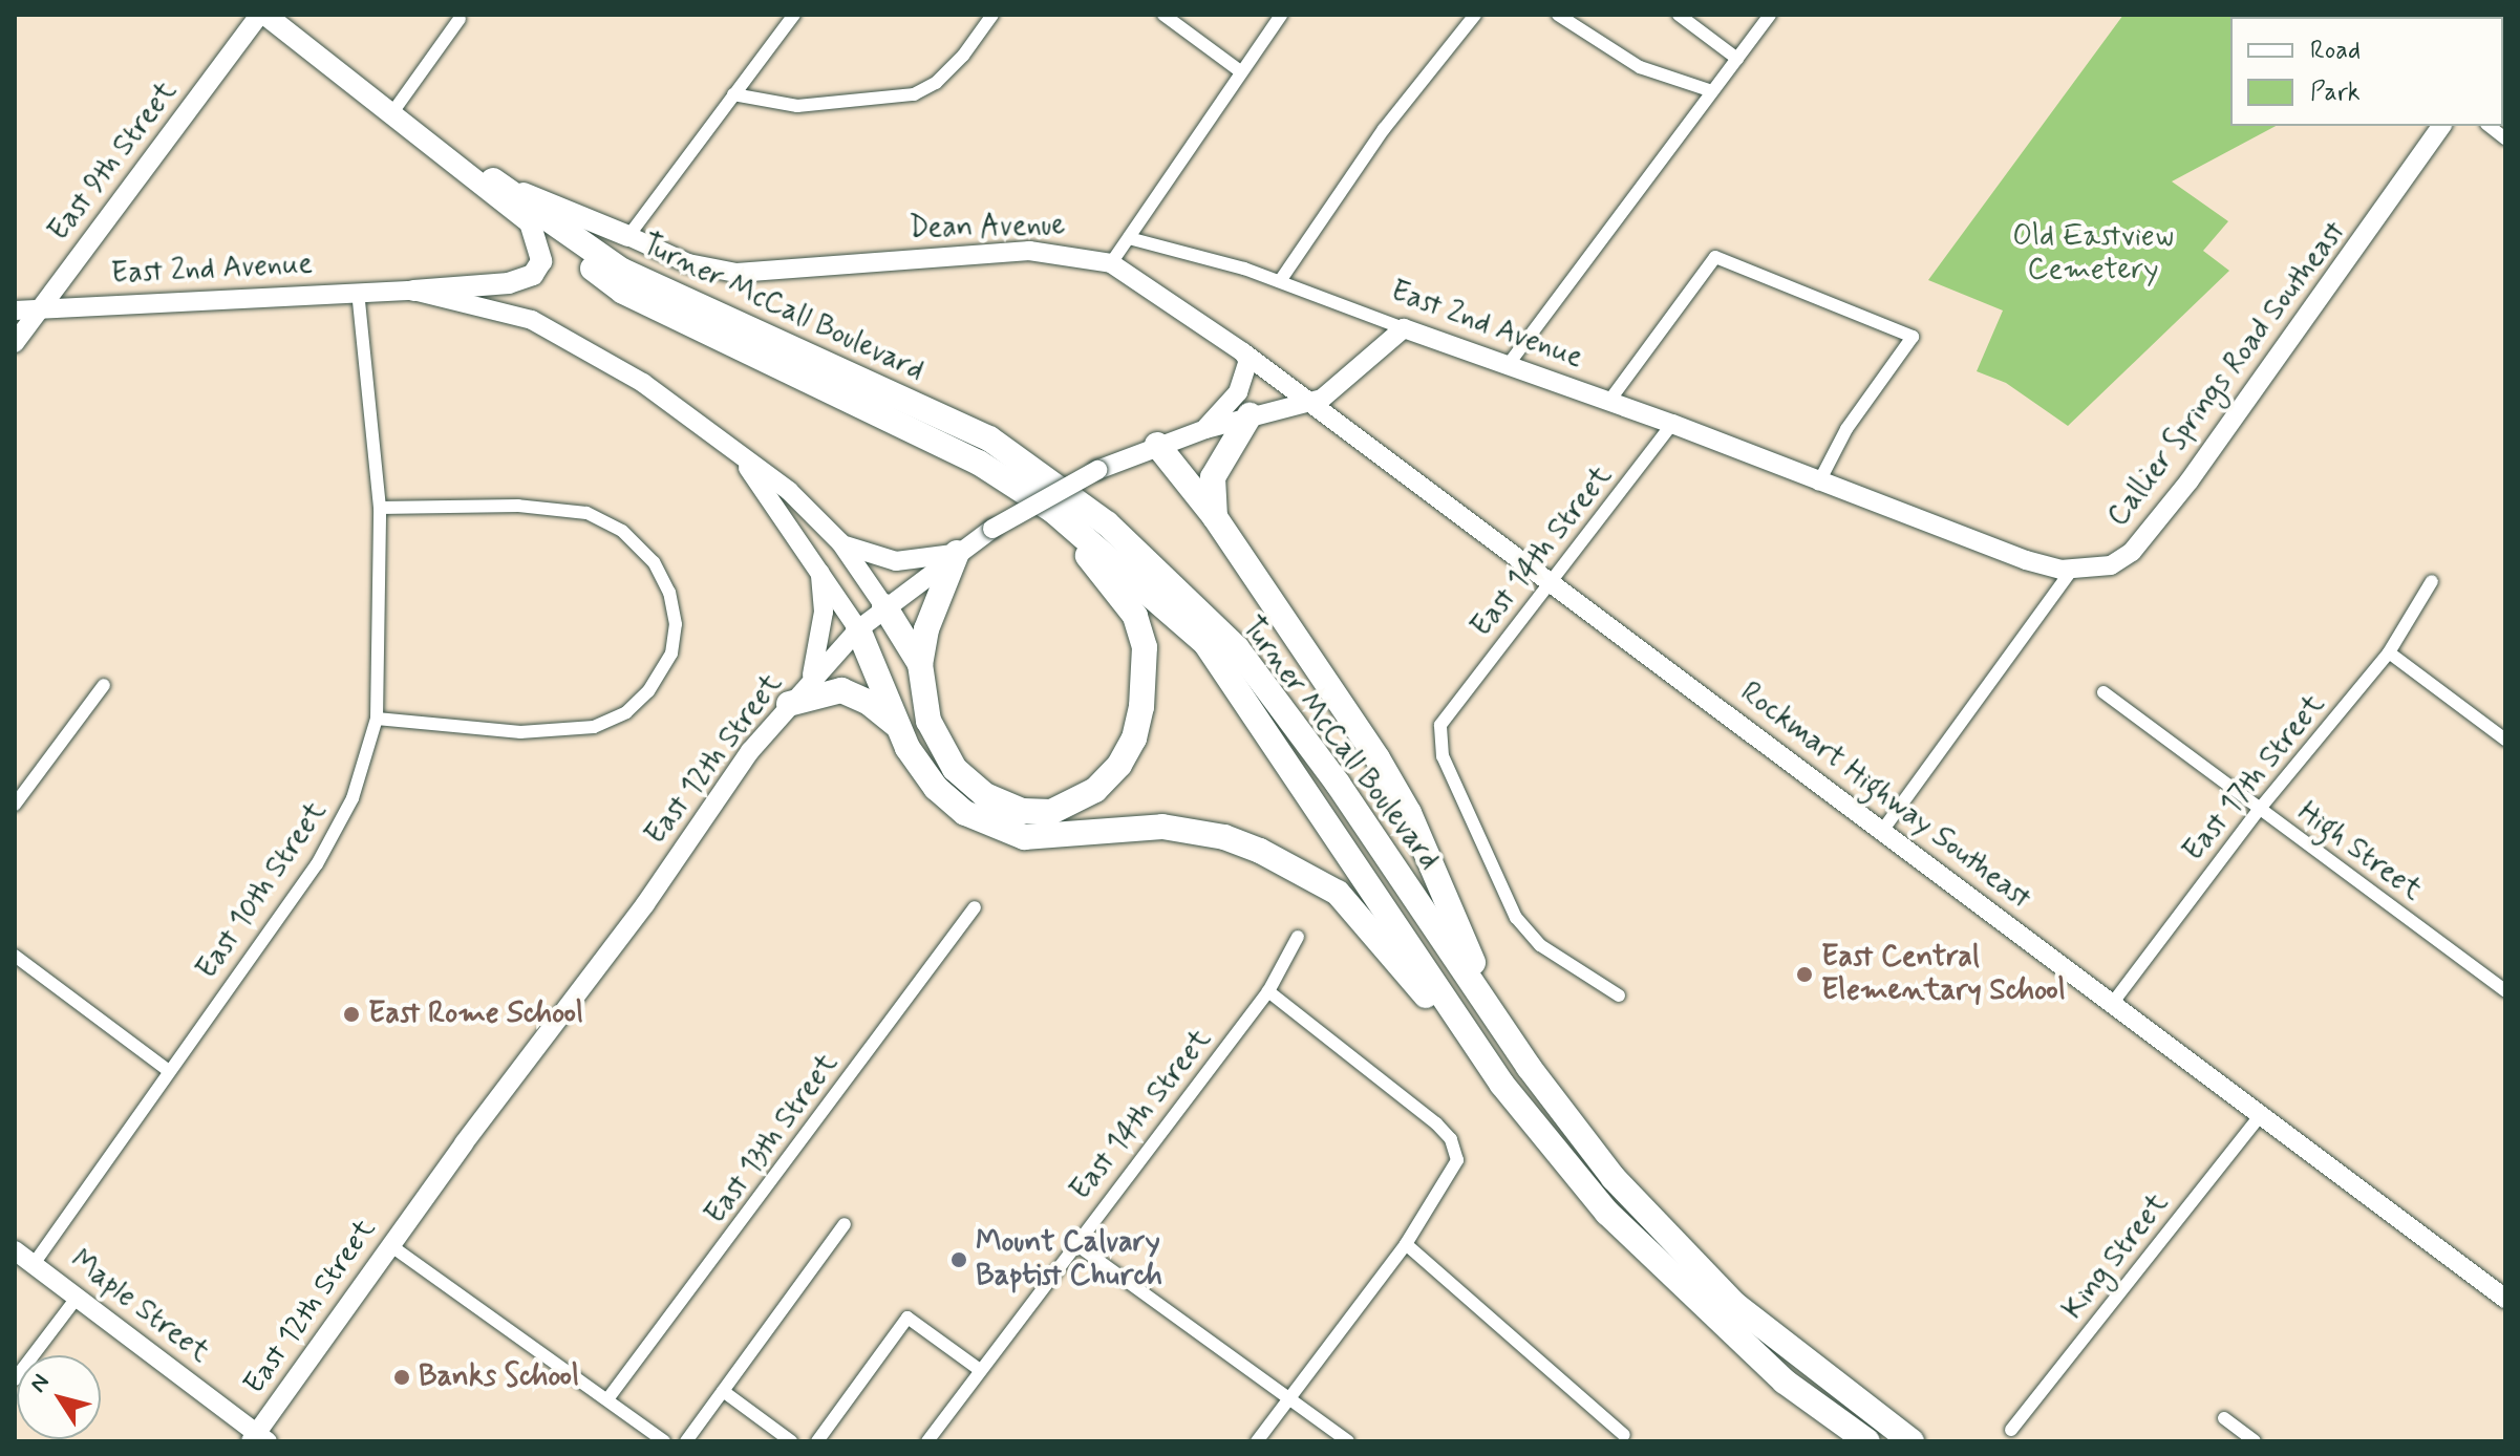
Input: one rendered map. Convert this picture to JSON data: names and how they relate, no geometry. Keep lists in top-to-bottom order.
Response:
{
  "streets": {
    "highway": ["Turner McCall Boulevard"],
    "main road": [
      "East 9th Street",
      "Dean Avenue",
      "East 2nd Avenue",
      "Callier Springs Road Southeast",
      "East 12th Street",
      "Rockmart Highway Southeast",
      "Maple Street"
    ],
    "street": [
      "East 14th Street",
      "East 17th Street",
      "High Street",
      "East 10th Street",
      "East 13th Street",
      "King Street"
    ]
  },
  "crossings": [
    ["East 9th Street", "East 2nd Avenue"],
    ["Dean Avenue", "East 12th Street"],
    ["Dean Avenue", "Rockmart Highway Southeast"],
    ["East 2nd Avenue", "Callier Springs Road Southeast"],
    ["East 2nd Avenue", "East 14th Street"],
    ["East 2nd Avenue", "East 12th Street"],
    ["East 2nd Avenue", "East 10th Street"],
    ["East 14th Street", "Rockmart Highway Southeast"],
    ["East 12th Street", "Rockmart Highway Southeast"],
    ["East 12th Street", "Maple Street"],
    ["East 17th Street", "Rockmart Highway Southeast"],
    ["East 17th Street", "High Street"],
    ["Rockmart Highway Southeast", "King Street"],
    ["East 10th Street", "Maple Street"]
  ],
  "parks": ["Old Eastview Cemetery"],
  "places": [
    "East Central Elementary School",
    "East Rome School",
    "Mount Calvary Baptist Church",
    "Banks School"
  ],
  "legend": ["Road", "Park"],
  "north": "top left"
}
